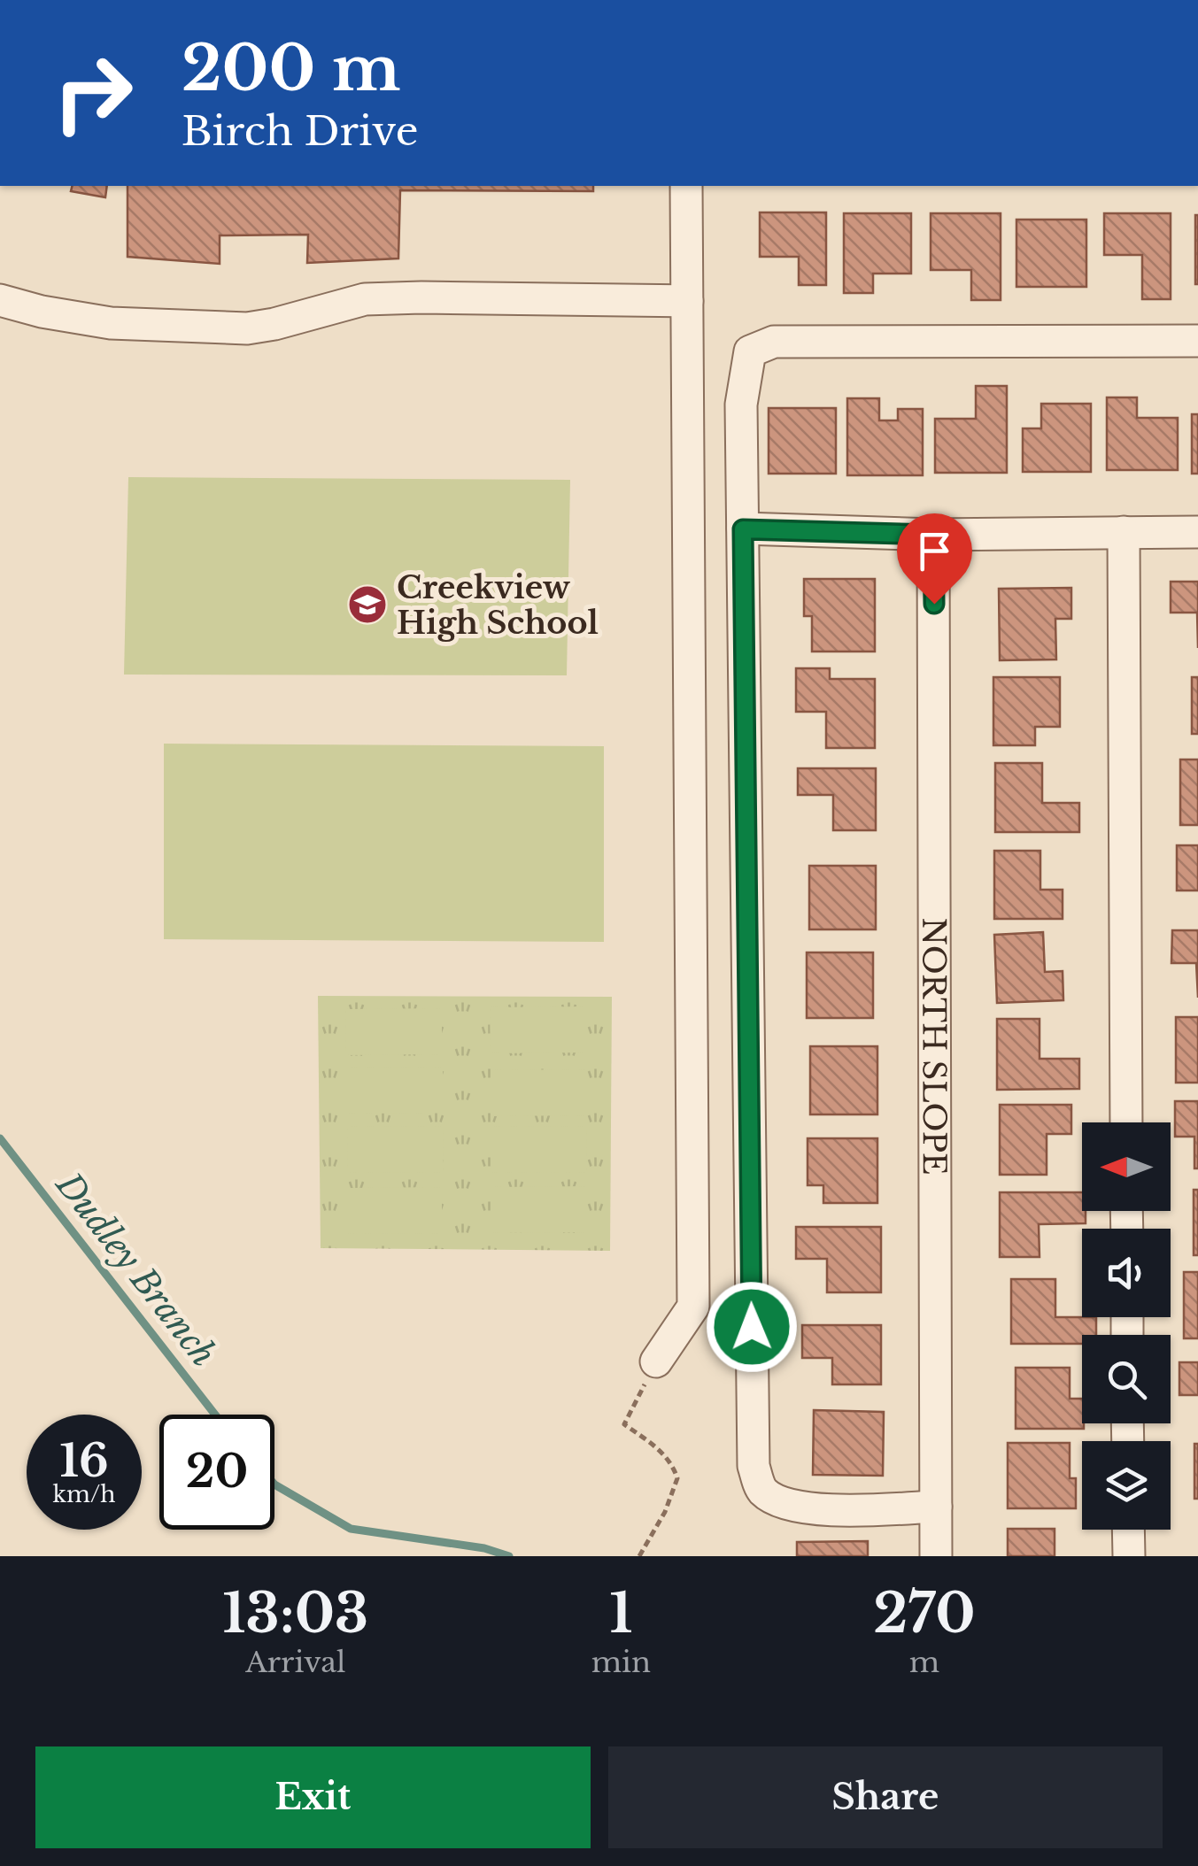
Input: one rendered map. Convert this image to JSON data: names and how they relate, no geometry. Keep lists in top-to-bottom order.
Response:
{
  "streets": {
    "street": ["NORTH SLOPE"]
  },
  "water": ["Dudley Branch"],
  "places": {
    "school or university": ["Creekview High School"]
  },
  "north": "left",
  "page": {
    "turn": ["200 m", "Birch Drive"],
    "speed": "16 km/h",
    "limit": "20",
    "eta": [
      "13:03",
      "Arrival",
      "1",
      "min",
      "270",
      "m"
    ],
    "buttons": ["Exit", "Share"]
  }
}
